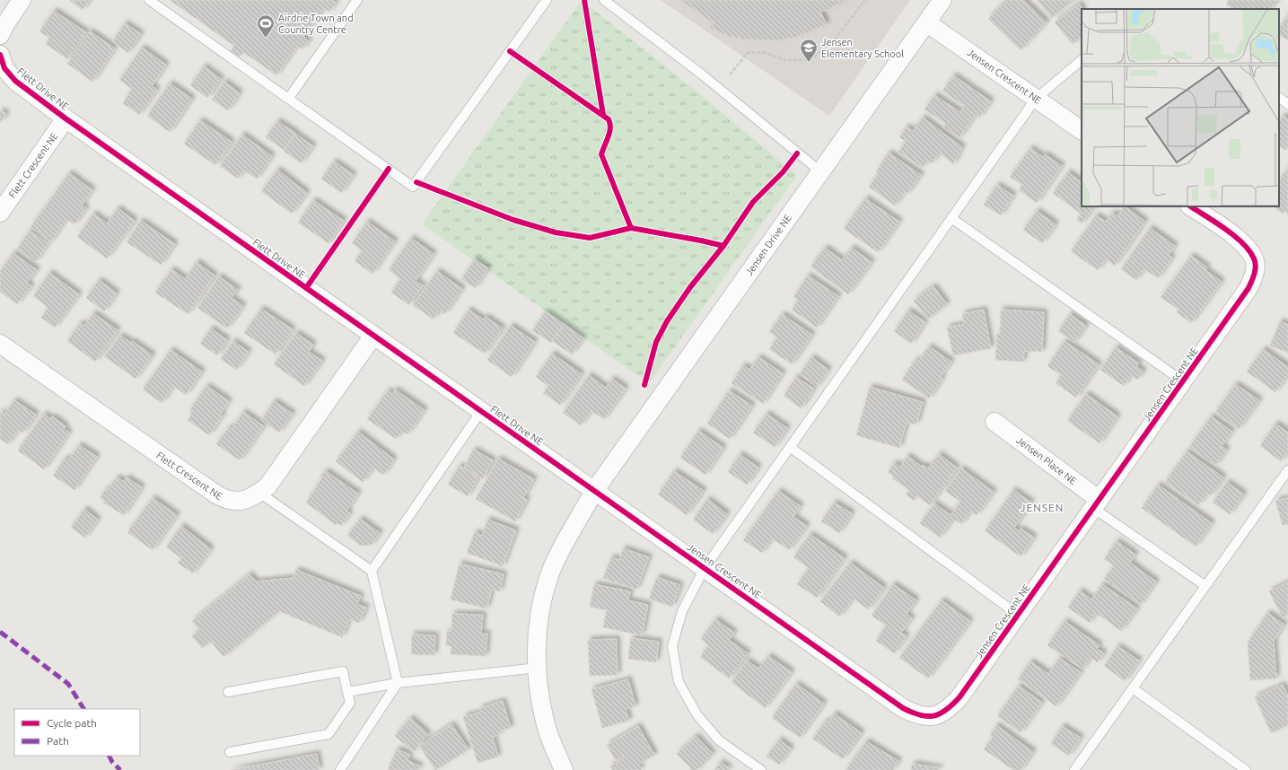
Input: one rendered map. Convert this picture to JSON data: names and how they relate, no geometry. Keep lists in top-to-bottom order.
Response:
{
  "streets": {
    "street": [
      "Jensen Crescent NE",
      "Flett Drive NE",
      "Flett Crescent NE",
      "Jensen Drive NE",
      "Jensen Place NE"
    ]
  },
  "crossings": [
    ["Jensen Crescent NE", "Flett Drive NE"],
    ["Jensen Crescent NE", "Jensen Drive NE"],
    ["Jensen Crescent NE", "Jensen Place NE"],
    ["Flett Drive NE", "Flett Crescent NE"],
    ["Flett Drive NE", "Jensen Drive NE"]
  ],
  "districts": ["JENSEN"],
  "places": {
    "sports": ["Airdrie Town and Country Centre"],
    "school or university": ["Jensen Elementary School"]
  },
  "legend": ["Cycle path", "Path"]
}
